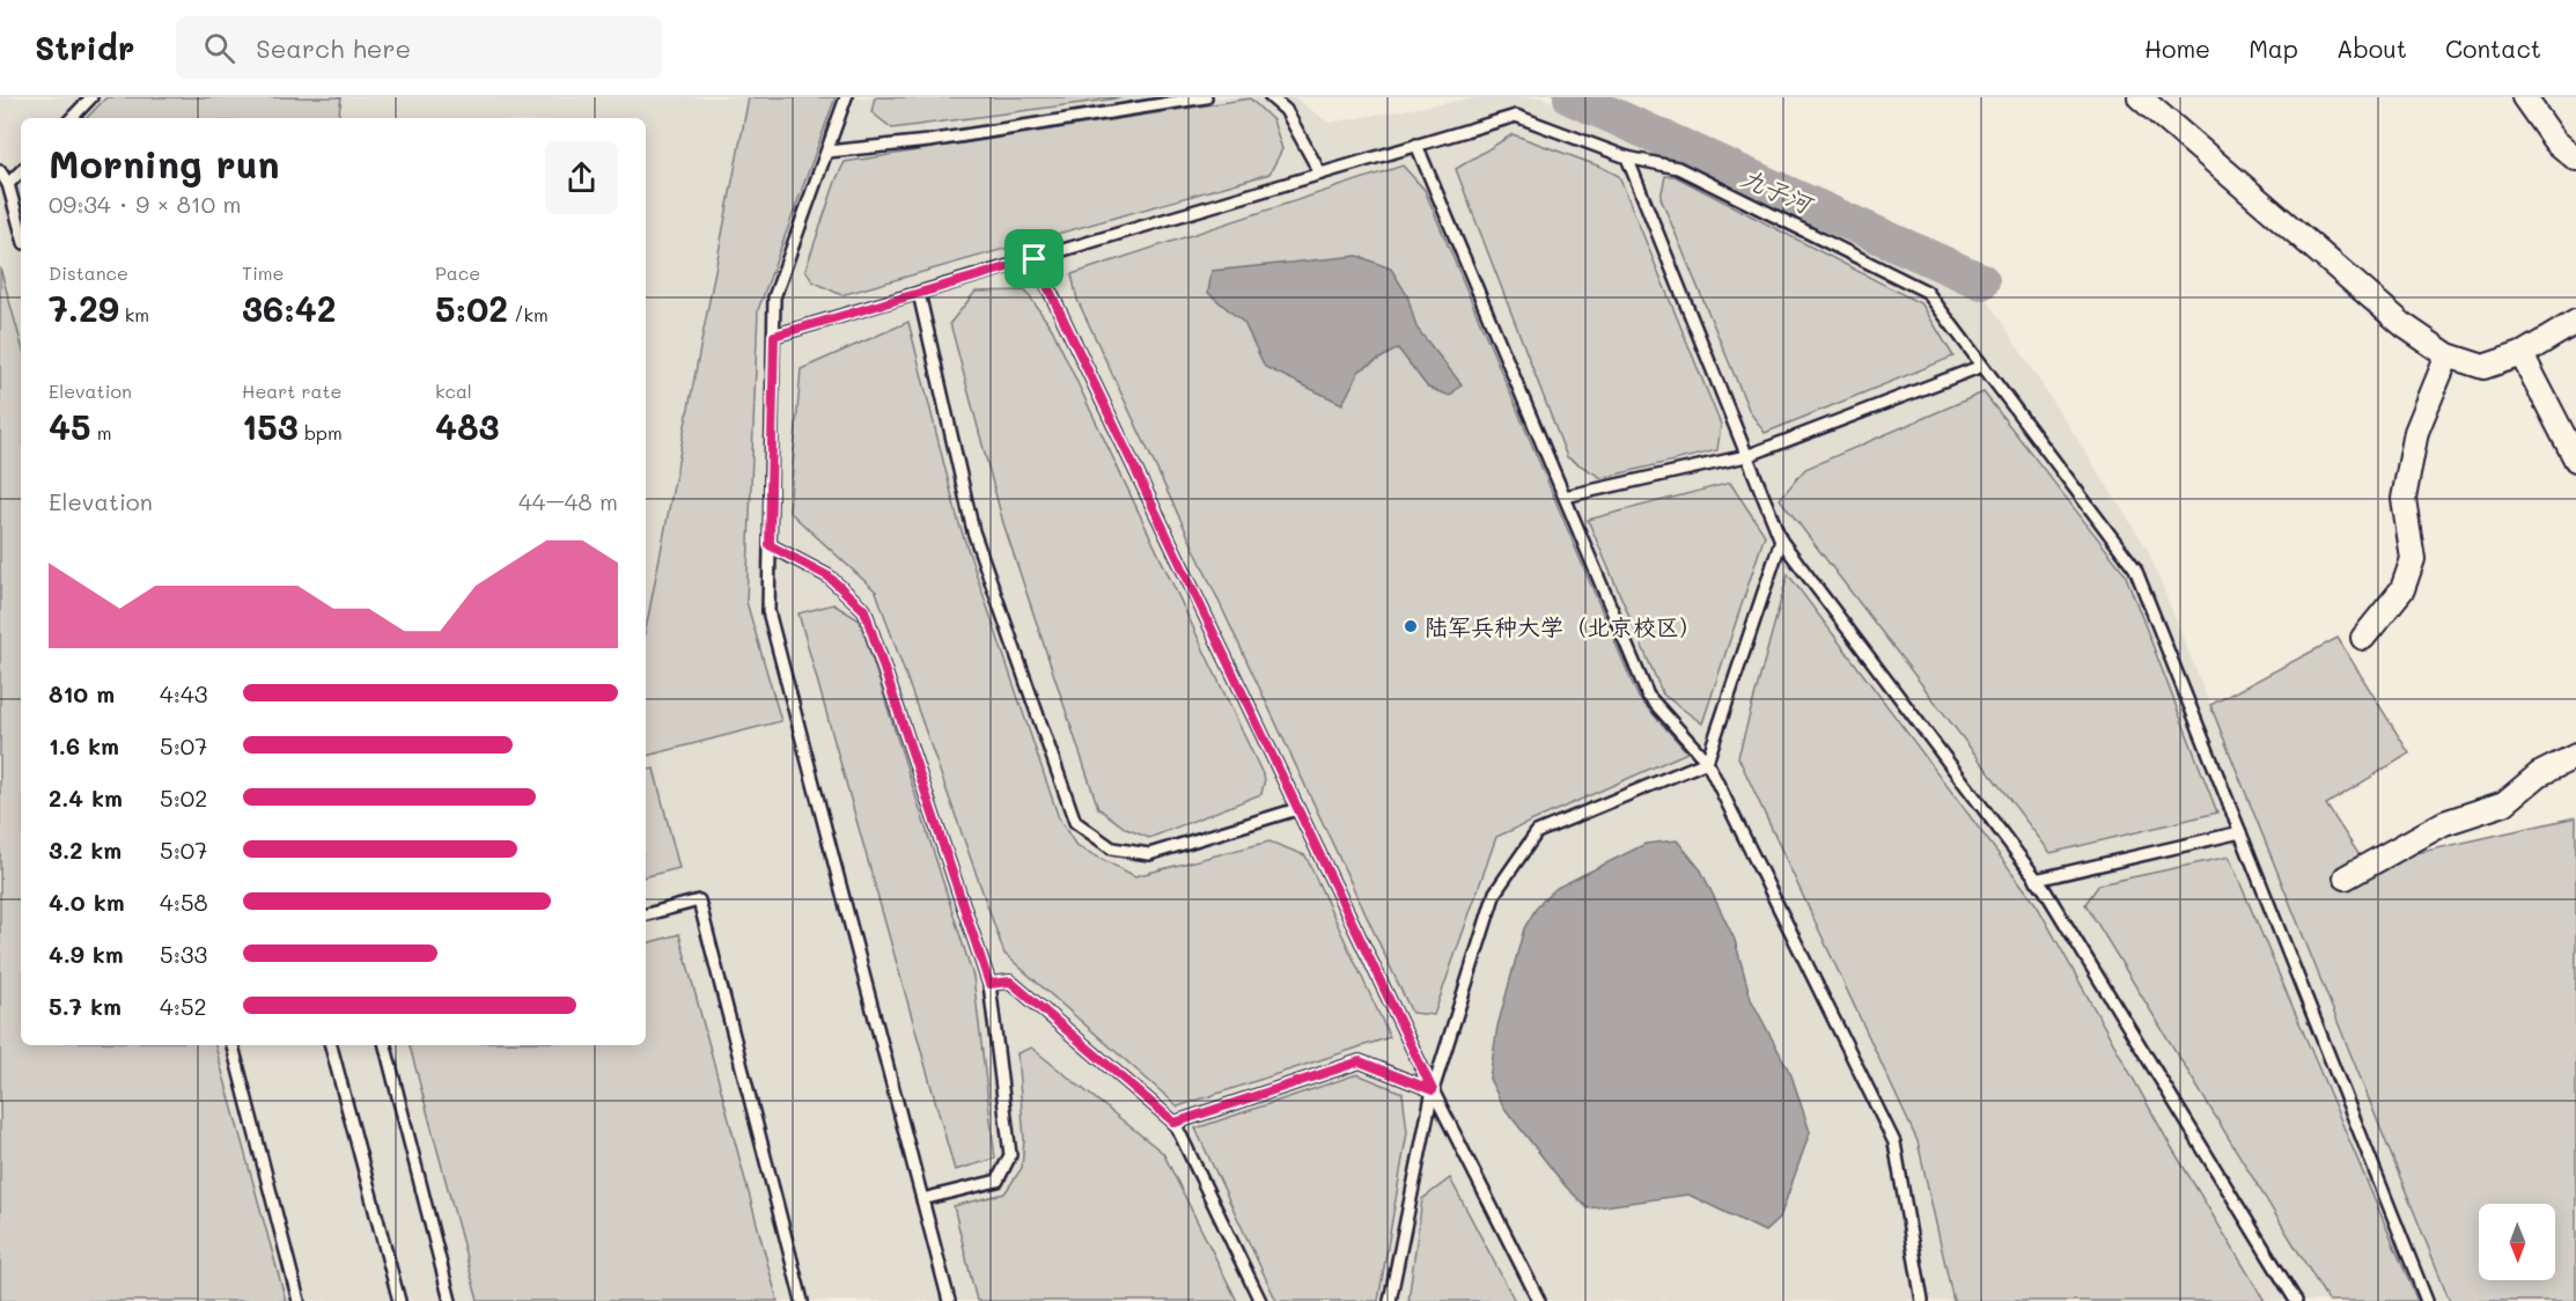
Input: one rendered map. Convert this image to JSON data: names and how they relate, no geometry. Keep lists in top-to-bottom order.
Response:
{
  "water": ["九子河"],
  "places": ["陆军兵种大学（北京校区）"],
  "north": "bottom",
  "page": {
    "header": "Stridr",
    "search": "Search here",
    "nav": [
      "Home",
      "Map",
      "About",
      "Contact"
    ],
    "heading": ["Morning run", "09:34 · 9 × 810 m"],
    "stats": [
      ["Distance", "7.29 km"],
      ["Time", "36:42"],
      ["Pace", "5:02 /km"],
      ["Elevation", "45 m"],
      ["Heart rate", "153 bpm"],
      ["kcal", "483"]
    ],
    "chart": ["Elevation", "44–48 m"],
    "list": [
      {
        "name": "810 m",
        "note": "4:43"
      },
      {
        "name": "1.6 km",
        "note": "5:07"
      },
      {
        "name": "2.4 km",
        "note": "5:02"
      },
      {
        "name": "3.2 km",
        "note": "5:07"
      },
      {
        "name": "4.0 km",
        "note": "4:58"
      },
      {
        "name": "4.9 km",
        "note": "5:33"
      },
      {
        "name": "5.7 km",
        "note": "4:52"
      }
    ]
  }
}
